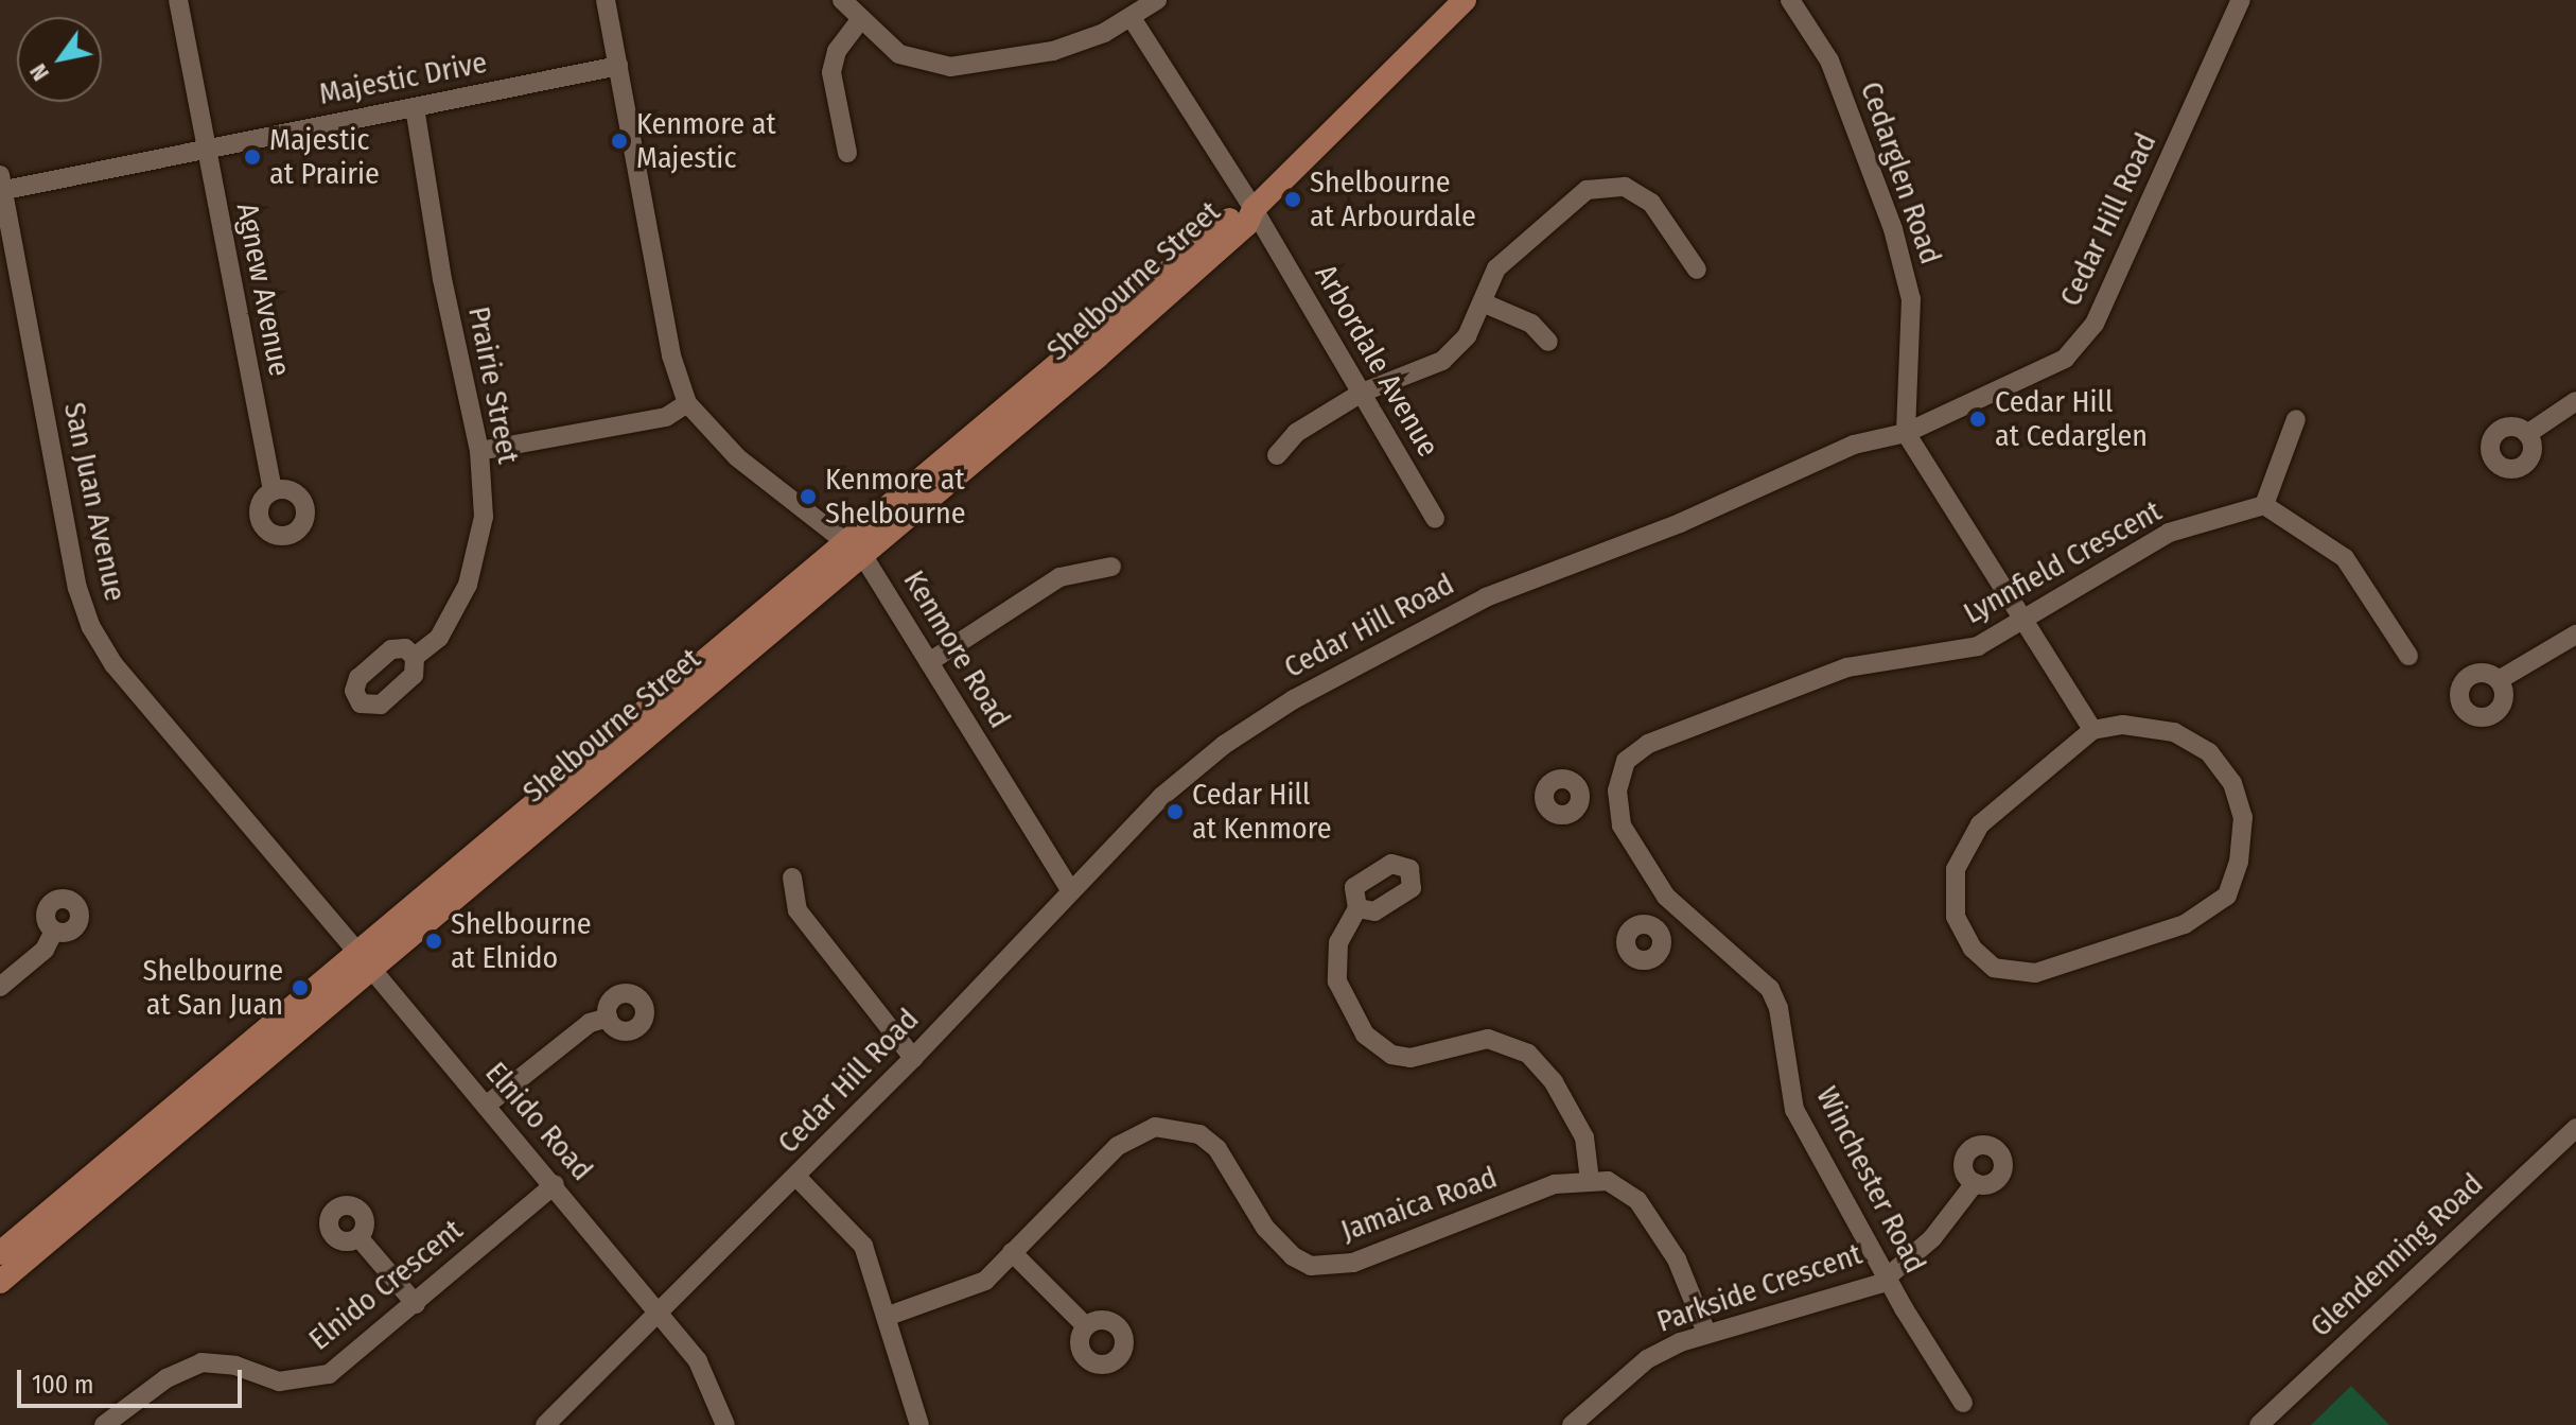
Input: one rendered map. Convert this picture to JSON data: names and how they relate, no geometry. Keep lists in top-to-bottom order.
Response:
{
  "streets": {
    "main road": ["Shelbourne Street"],
    "street": [
      "Majestic Drive",
      "Cedarglen Road",
      "Cedar Hill Road",
      "Agnew Avenue",
      "Arbordale Avenue",
      "Prairie Street",
      "San Juan Avenue",
      "Lynnfield Crescent",
      "Kenmore Road",
      "Elnido Road",
      "Winchester Road",
      "Jamaica Road",
      "Glendenning Road",
      "Elnido Crescent",
      "Parkside Crescent"
    ]
  },
  "crossings": [
    ["Majestic Drive", "Agnew Avenue"],
    ["Majestic Drive", "Prairie Street"],
    ["Majestic Drive", "San Juan Avenue"],
    ["Majestic Drive", "Kenmore Road"],
    ["Cedarglen Road", "Cedar Hill Road"],
    ["Cedar Hill Road", "Kenmore Road"],
    ["Cedar Hill Road", "Elnido Road"],
    ["Shelbourne Street", "Arbordale Avenue"],
    ["Shelbourne Street", "San Juan Avenue"],
    ["Shelbourne Street", "Kenmore Road"],
    ["Shelbourne Street", "Elnido Road"],
    ["San Juan Avenue", "Elnido Road"],
    ["Lynnfield Crescent", "Winchester Road"],
    ["Elnido Road", "Elnido Crescent"],
    ["Winchester Road", "Parkside Crescent"],
    ["Jamaica Road", "Parkside Crescent"]
  ],
  "places": [
    "Kenmore at Majestic",
    "Majestic at Prairie",
    "Shelbourne at Arbourdale",
    "Cedar Hill at Cedarglen",
    "Kenmore at Shelbourne",
    "Cedar Hill at Kenmore",
    "Shelbourne at Elnido",
    "Shelbourne at San Juan"
  ],
  "scale_bar": "100 m",
  "north": "bottom left"
}
